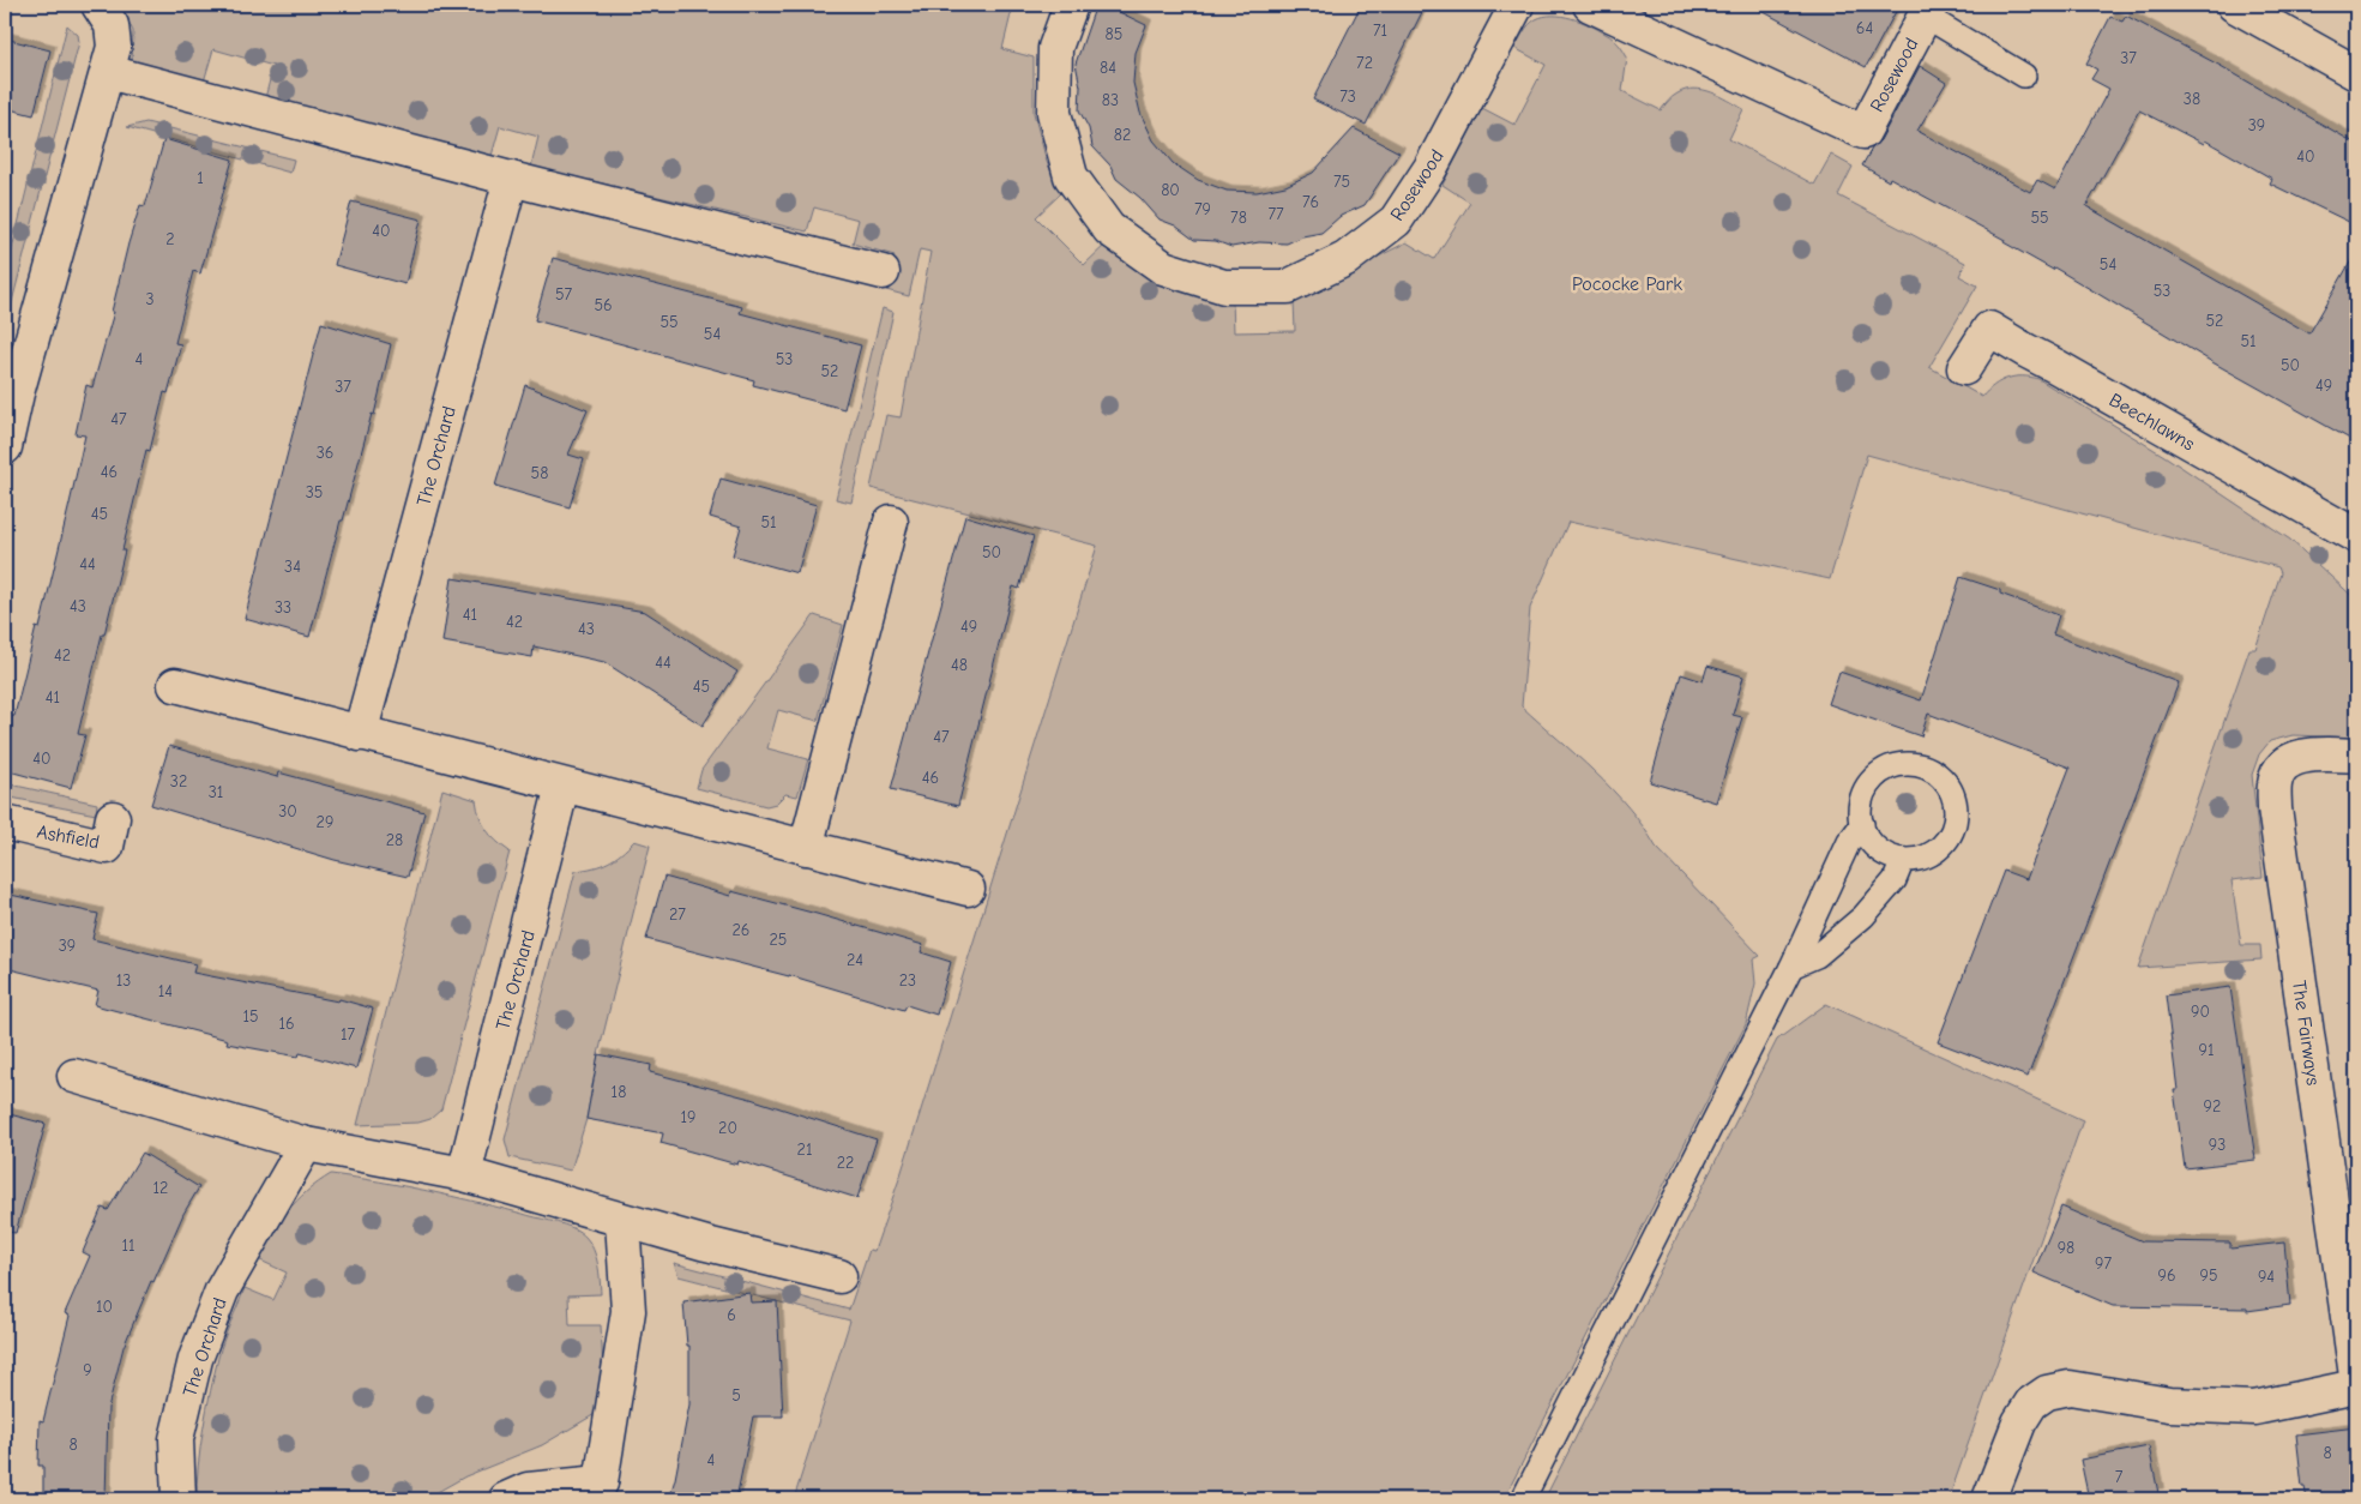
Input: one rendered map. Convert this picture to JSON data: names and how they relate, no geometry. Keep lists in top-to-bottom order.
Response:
{
  "streets": {
    "street": [
      "Rosewood",
      "Beechlawns",
      "The Orchard",
      "Ashfield",
      "The Fairways"
    ]
  },
  "parks": ["Pococke Park"],
  "house_numbers": [
    "64",
    "71",
    "85",
    "37",
    "72",
    "84",
    "73",
    "38",
    "83",
    "39",
    "82",
    "40",
    "1",
    "75",
    "80",
    "76",
    "79",
    "77",
    "78",
    "55",
    "40",
    "2",
    "54",
    "53",
    "57",
    "3",
    "56",
    "52",
    "55",
    "54",
    "51",
    "4",
    "53",
    "50",
    "52",
    "49",
    "37",
    "47",
    "36",
    "46",
    "58",
    "35",
    "45",
    "51",
    "50",
    "44",
    "34",
    "43",
    "33",
    "41",
    "42",
    "49",
    "43",
    "42",
    "44",
    "48",
    "45",
    "41",
    "47",
    "40",
    "46",
    "32",
    "31",
    "30",
    "29",
    "28",
    "27",
    "26",
    "25",
    "39",
    "24",
    "13",
    "23",
    "14",
    "90",
    "15",
    "16",
    "17",
    "91",
    "18",
    "92",
    "19",
    "20",
    "93",
    "21",
    "22",
    "12",
    "11",
    "98",
    "97",
    "96",
    "95",
    "94",
    "10",
    "6",
    "9",
    "5",
    "8",
    "8",
    "4",
    "7"
  ]
}
